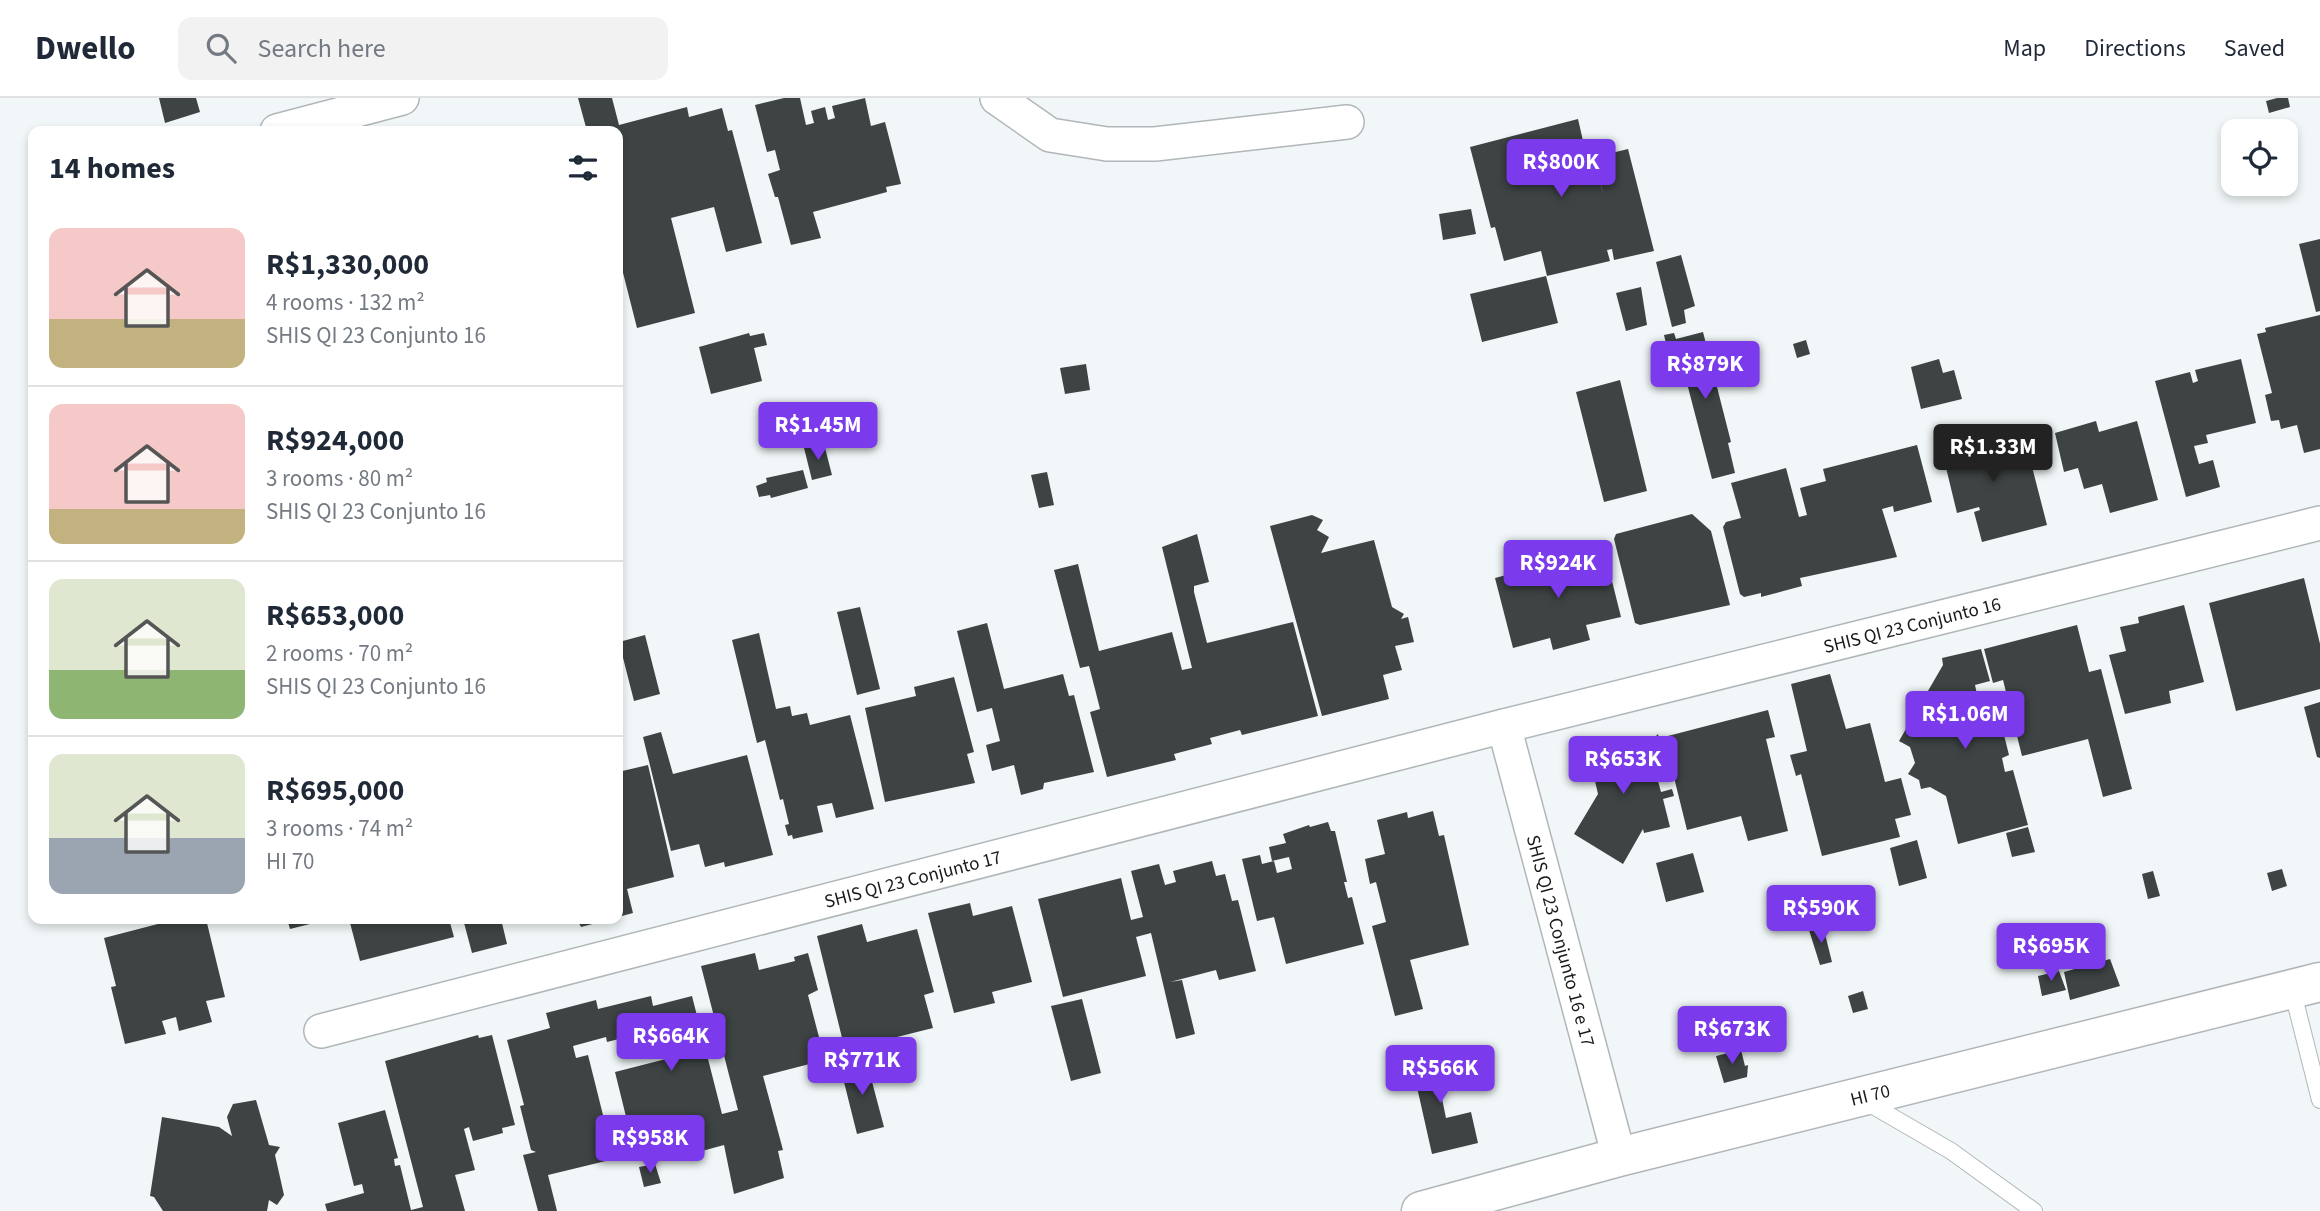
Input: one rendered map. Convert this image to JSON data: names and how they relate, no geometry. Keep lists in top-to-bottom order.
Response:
{
  "streets": {
    "street": [
      "SHIS QI 23 Conjunto 16",
      "SHIS QI 23 Conjunto 17",
      "SHIS QI 23 Conjunto 16 e 17",
      "HI 70"
    ]
  },
  "crossings": [
    ["SHIS QI 23 Conjunto 16", "SHIS QI 23 Conjunto 17"],
    ["SHIS QI 23 Conjunto 16", "SHIS QI 23 Conjunto 16 e 17"],
    ["SHIS QI 23 Conjunto 17", "SHIS QI 23 Conjunto 16 e 17"],
    ["SHIS QI 23 Conjunto 16 e 17", "HI 70"]
  ],
  "page": {
    "header": "Dwello",
    "search": "Search here",
    "nav": ["Map", "Directions", "Saved"],
    "heading": "14 homes",
    "price": [
      "R$800K",
      "R$879K",
      "R$1.45M",
      "R$1.33M",
      "R$924K",
      "R$1.06M",
      "R$653K",
      "R$590K",
      "R$695K",
      "R$673K",
      "R$664K",
      "R$771K",
      "R$566K",
      "R$958K"
    ],
    "list": [
      {
        "name": "R$1,330,000",
        "note": "4 rooms · 132 m² · SHIS QI 23 Conjunto 16"
      },
      {
        "name": "R$924,000",
        "note": "3 rooms · 80 m² · SHIS QI 23 Conjunto 16"
      },
      {
        "name": "R$653,000",
        "note": "2 rooms · 70 m² · SHIS QI 23 Conjunto 16"
      },
      {
        "name": "R$695,000",
        "note": "3 rooms · 74 m² · HI 70"
      }
    ]
  }
}
